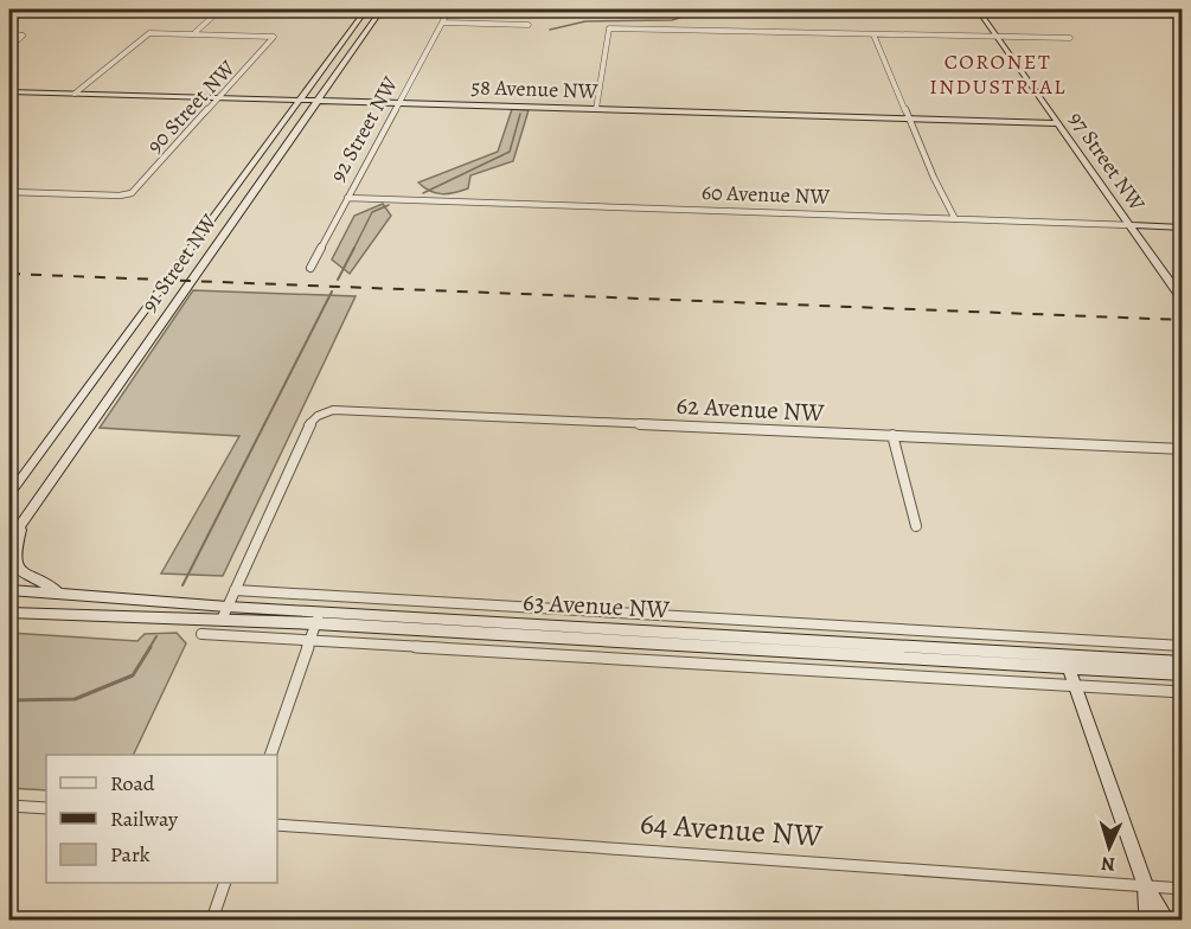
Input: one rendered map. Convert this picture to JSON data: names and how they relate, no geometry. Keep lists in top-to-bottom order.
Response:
{
  "streets": {
    "main road": [
      "58 Avenue NW",
      "97 Street NW",
      "60 Avenue NW",
      "91 Street NW",
      "63 Avenue NW"
    ],
    "street": [
      "90 Street NW",
      "92 Street NW",
      "62 Avenue NW",
      "64 Avenue NW"
    ]
  },
  "crossings": [
    ["58 Avenue NW", "90 Street NW"],
    ["58 Avenue NW", "92 Street NW"],
    ["58 Avenue NW", "97 Street NW"],
    ["58 Avenue NW", "91 Street NW"],
    ["92 Street NW", "60 Avenue NW"],
    ["97 Street NW", "60 Avenue NW"],
    ["62 Avenue NW", "63 Avenue NW"]
  ],
  "districts": ["CORONET INDUSTRIAL"],
  "legend": ["Road", "Railway", "Park"],
  "north": "bottom"
}
